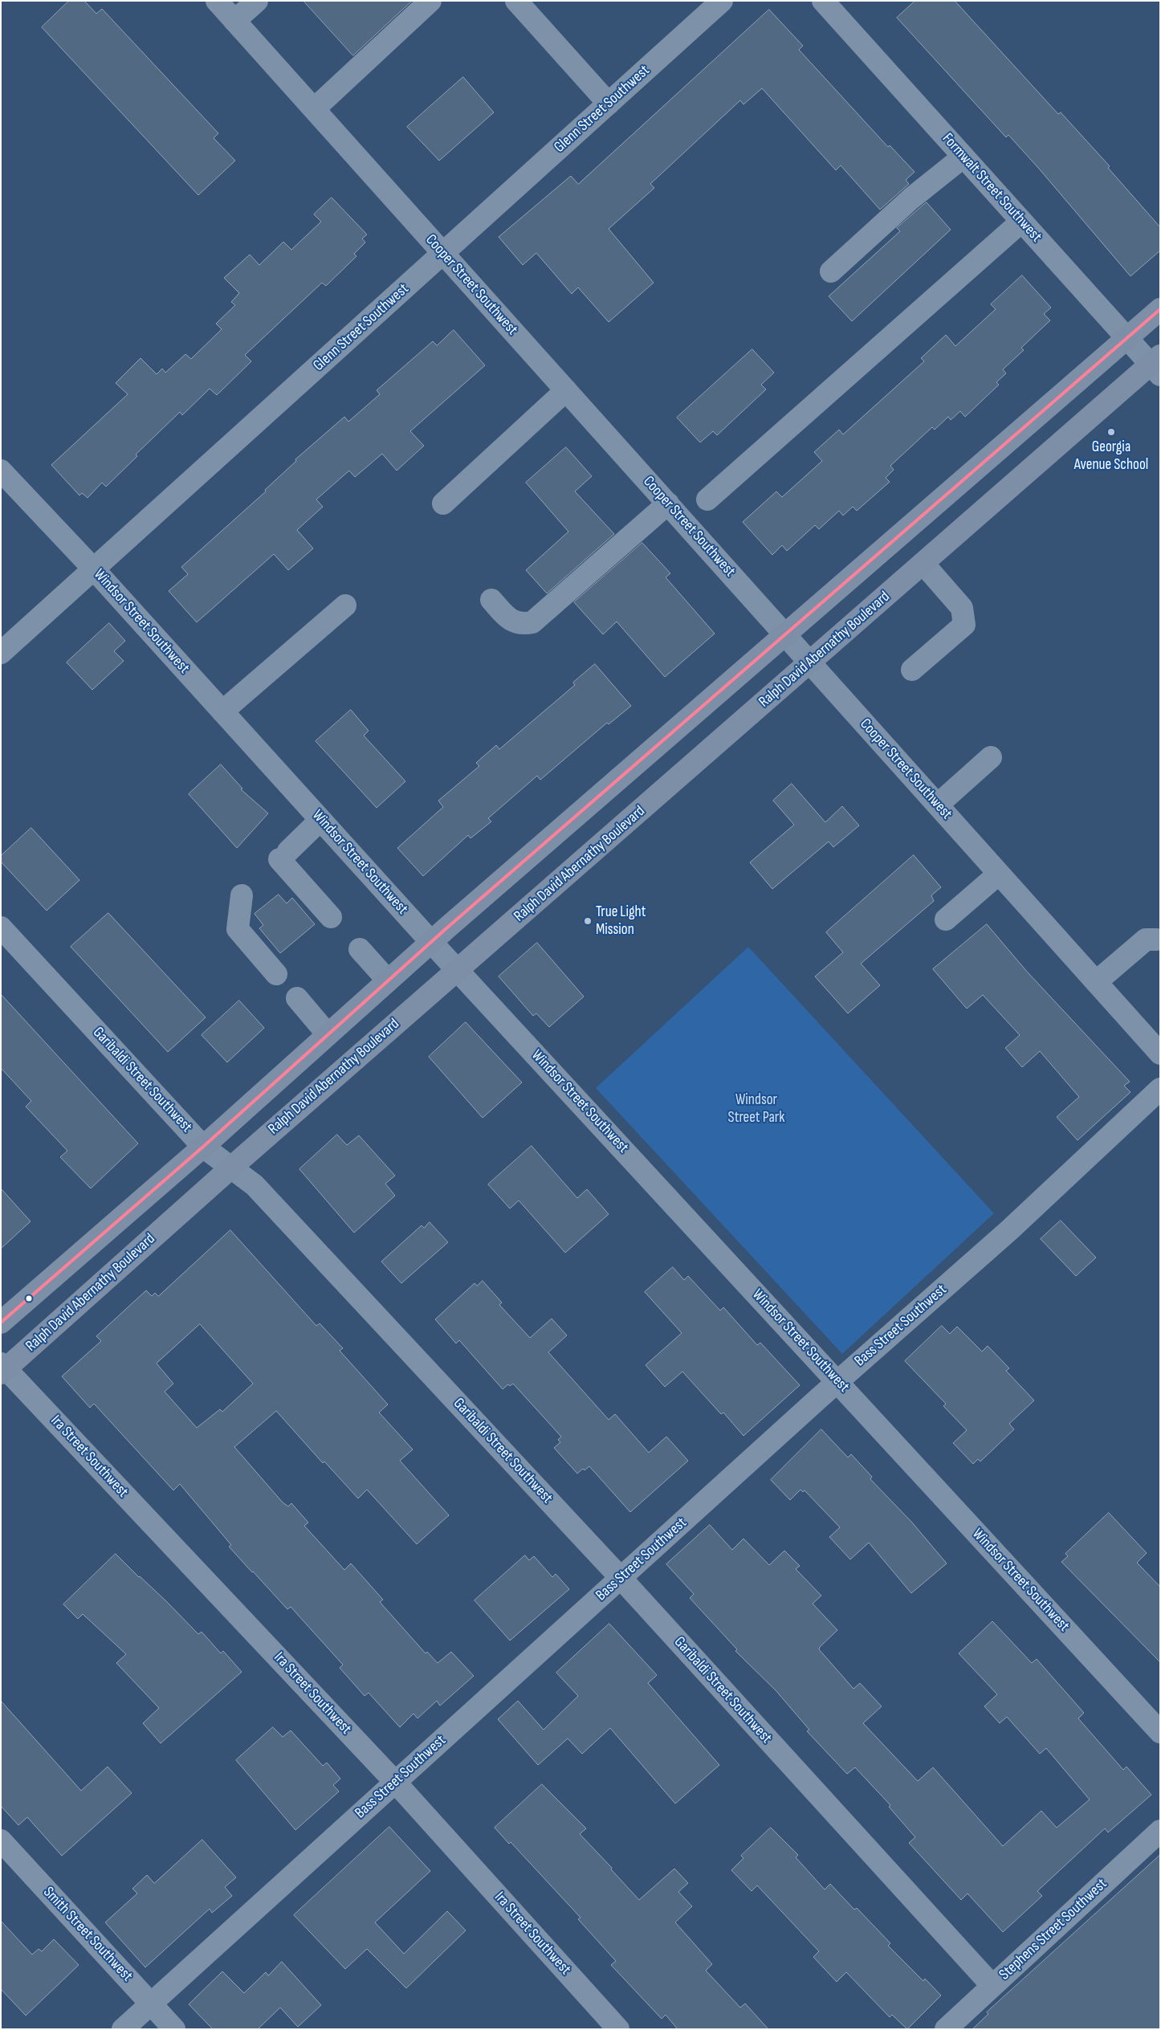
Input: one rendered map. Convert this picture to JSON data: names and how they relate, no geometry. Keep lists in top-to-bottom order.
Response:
{
  "streets": {
    "main road": ["Ralph David Abernathy Boulevard"],
    "street": [
      "Glenn Street Southwest",
      "Formwalt Street Southwest",
      "Cooper Street Southwest",
      "Windsor Street Southwest",
      "Garibaldi Street Southwest",
      "Bass Street Southwest",
      "Ira Street Southwest",
      "Stephens Street Southwest",
      "Smith Street Southwest"
    ]
  },
  "crossings": [
    ["Glenn Street Southwest", "Cooper Street Southwest"],
    ["Glenn Street Southwest", "Windsor Street Southwest"],
    ["Formwalt Street Southwest", "Ralph David Abernathy Boulevard"],
    ["Cooper Street Southwest", "Ralph David Abernathy Boulevard"],
    ["Windsor Street Southwest", "Ralph David Abernathy Boulevard"],
    ["Windsor Street Southwest", "Bass Street Southwest"],
    ["Ralph David Abernathy Boulevard", "Garibaldi Street Southwest"],
    ["Ralph David Abernathy Boulevard", "Ira Street Southwest"],
    ["Garibaldi Street Southwest", "Bass Street Southwest"],
    ["Garibaldi Street Southwest", "Stephens Street Southwest"],
    ["Bass Street Southwest", "Ira Street Southwest"],
    ["Bass Street Southwest", "Smith Street Southwest"]
  ],
  "parks": ["Windsor Street Park"],
  "places": ["Georgia Avenue School", "True Light Mission"]
}
